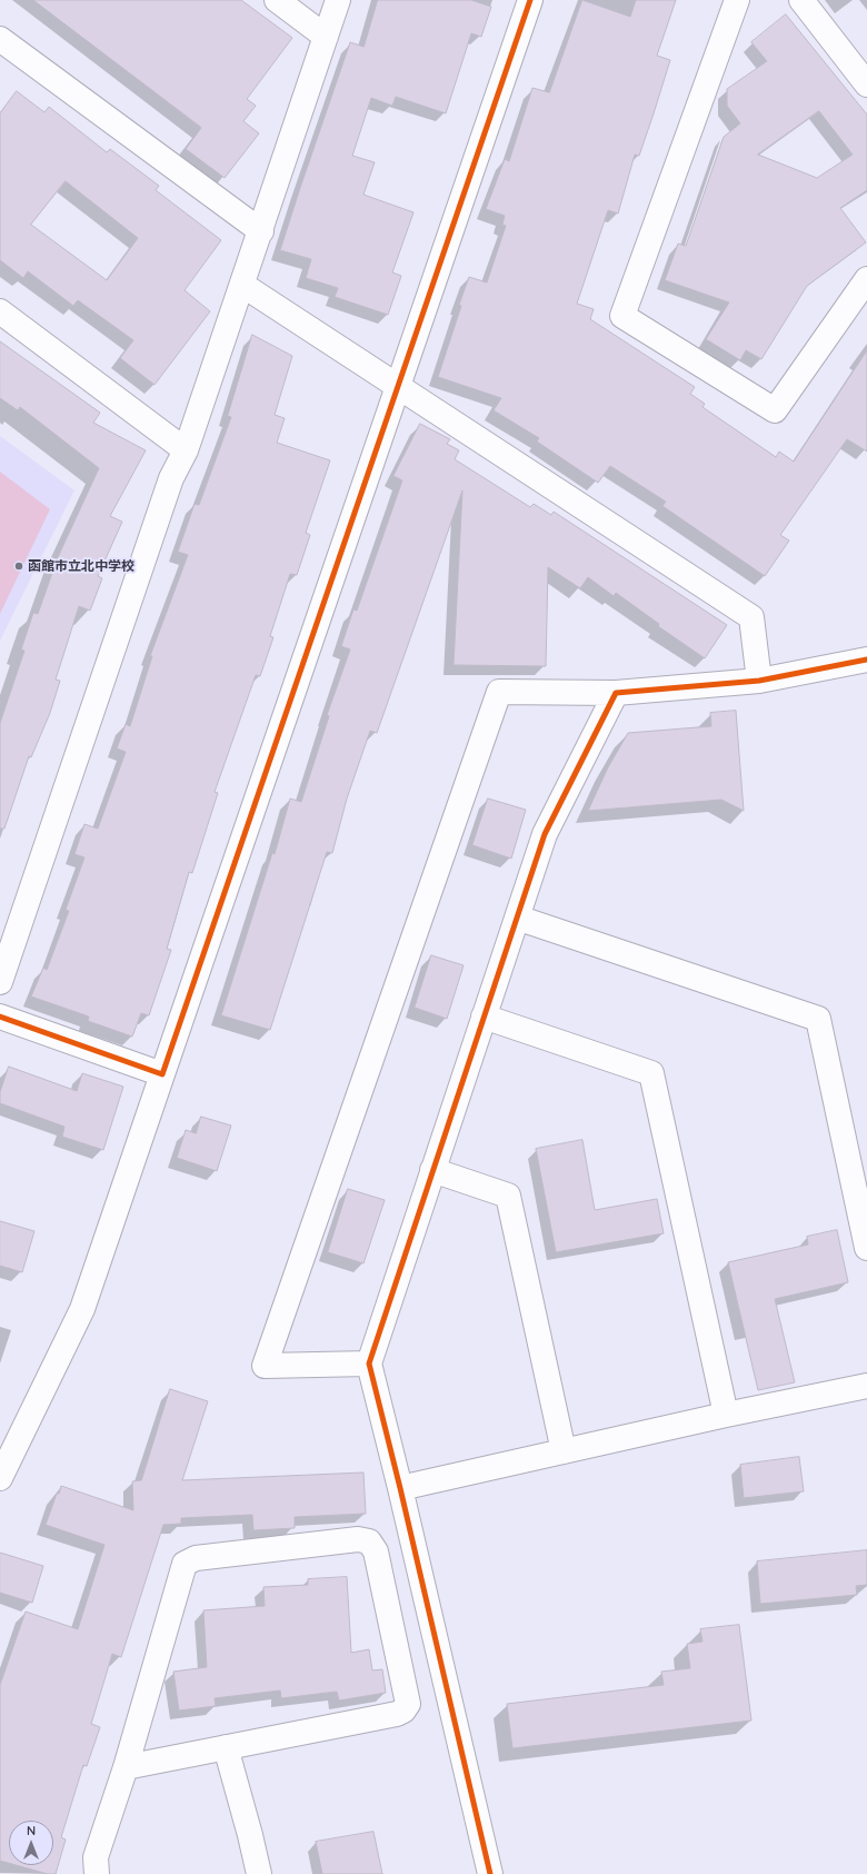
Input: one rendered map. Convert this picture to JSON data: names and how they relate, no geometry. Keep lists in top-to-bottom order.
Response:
{
  "places": ["函館市立北中学校"],
  "north": "top"
}
